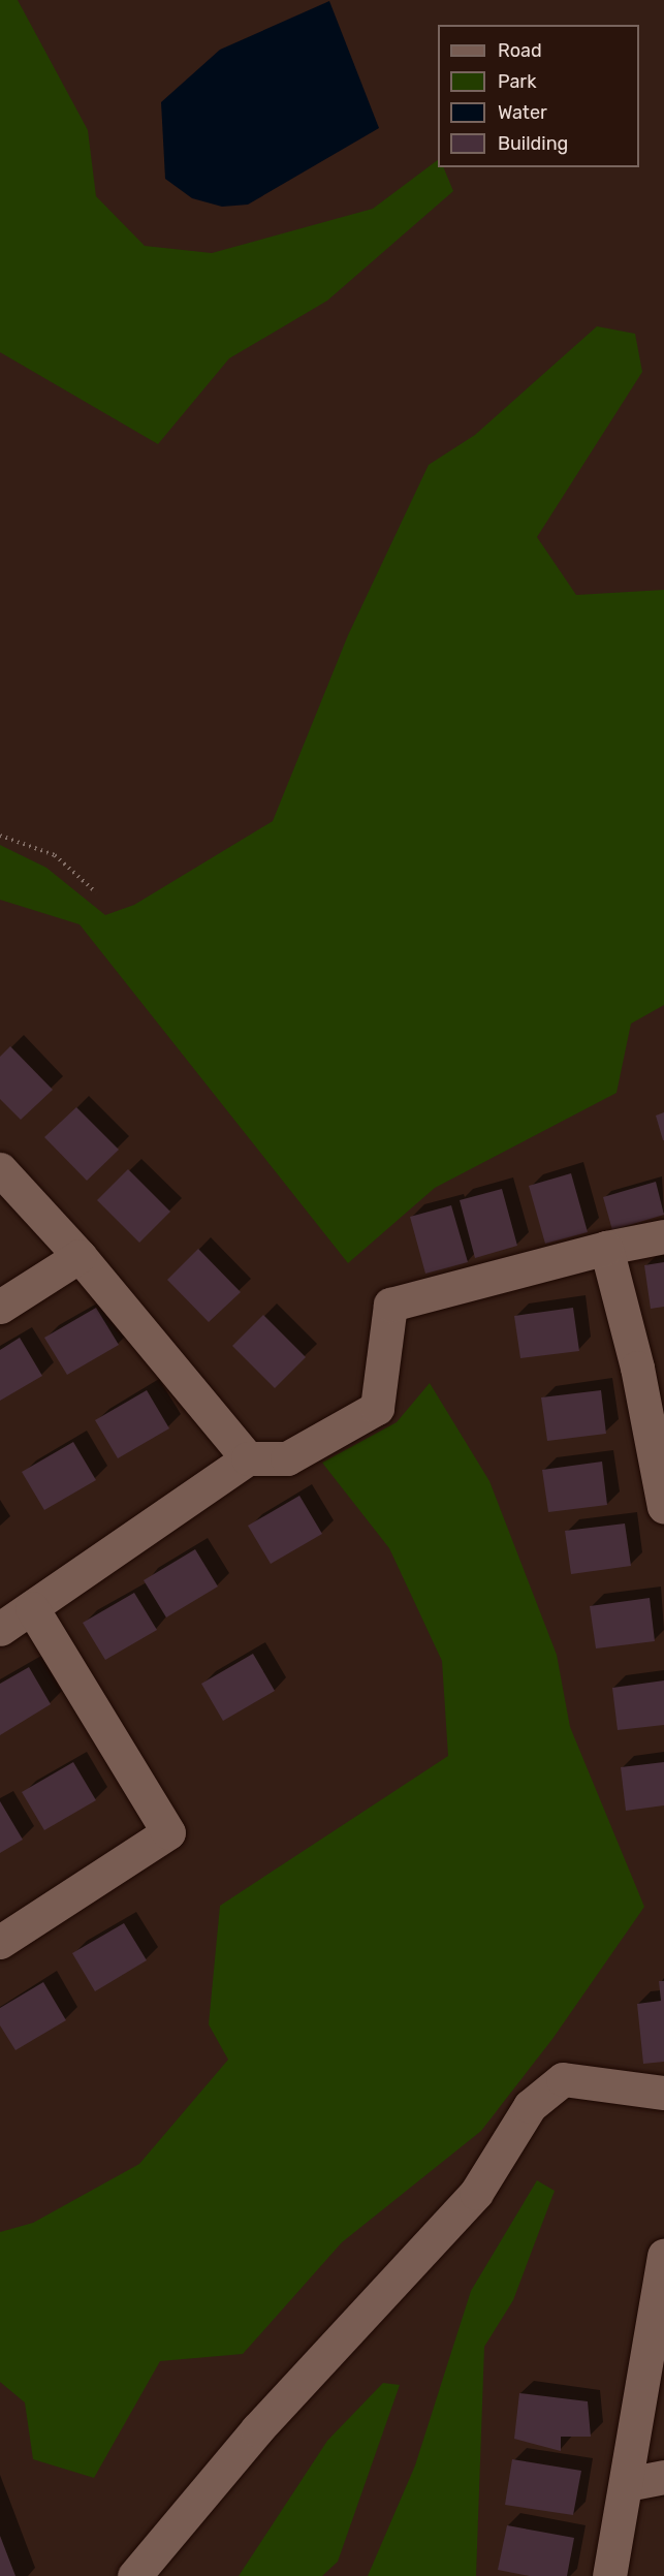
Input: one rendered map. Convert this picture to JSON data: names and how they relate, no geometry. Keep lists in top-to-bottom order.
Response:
{
  "legend": [
    "Road",
    "Park",
    "Water",
    "Building"
  ]
}
